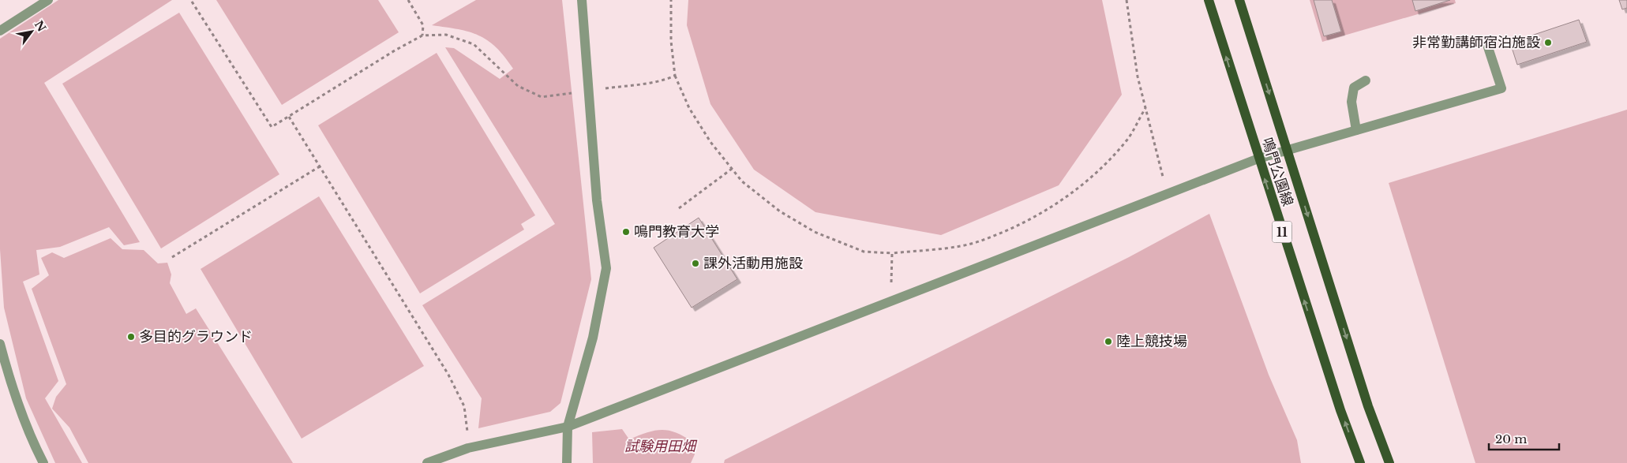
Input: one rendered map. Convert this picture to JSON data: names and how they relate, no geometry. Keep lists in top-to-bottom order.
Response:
{
  "streets": {
    "main road": ["鳴門公園線", "11"]
  },
  "parks": ["試験用田畑"],
  "places": [
    "非常勤講師宿泊施設",
    "鳴門教育大学",
    "課外活動用施設",
    "多目的グラウンド",
    "陸上競技場"
  ],
  "scale_bar": "20 m",
  "north": "top right"
}
